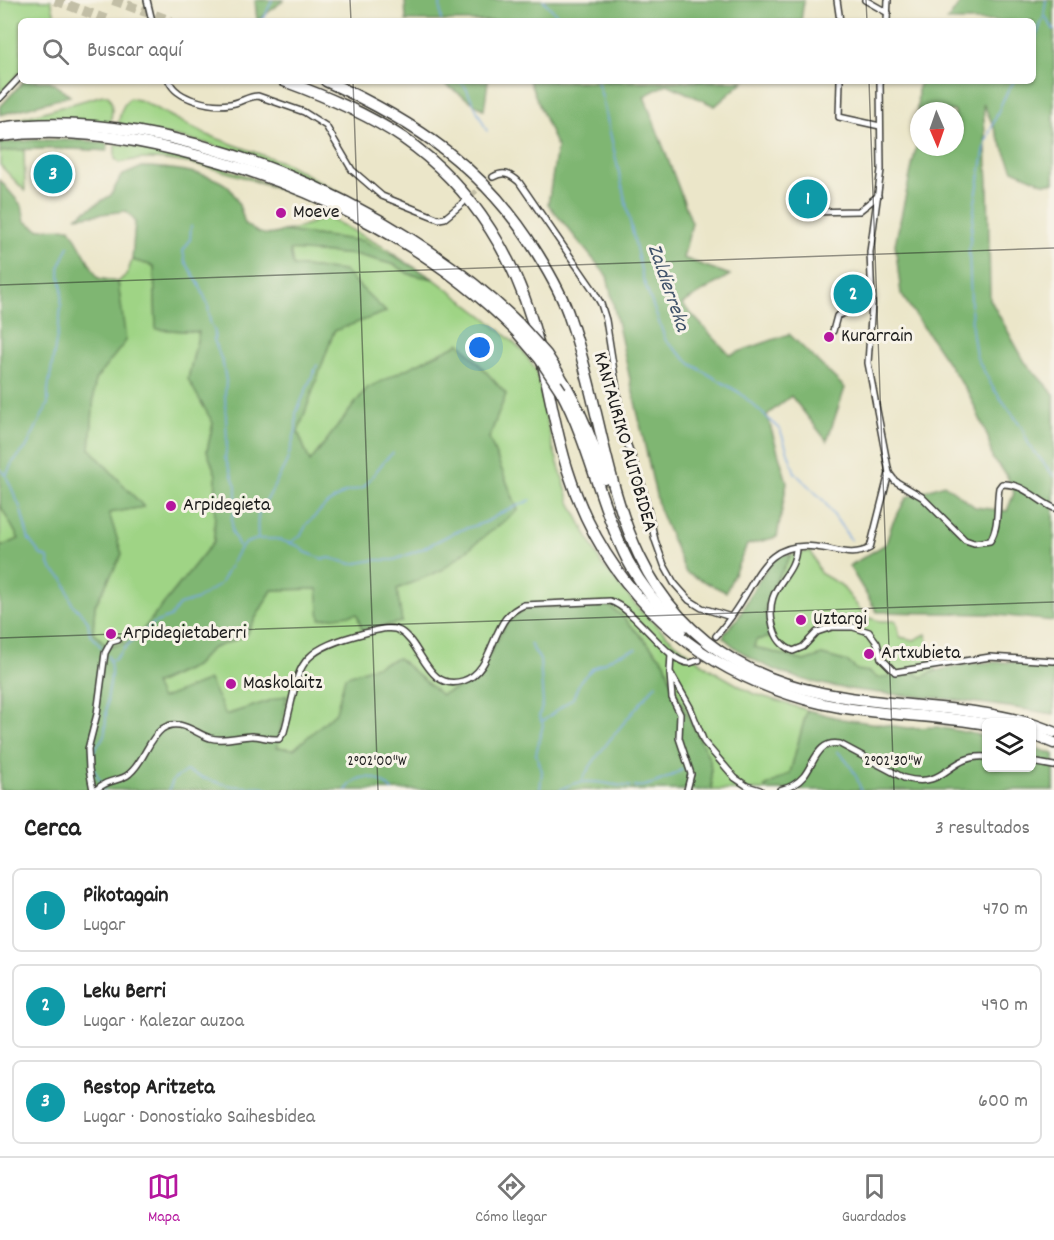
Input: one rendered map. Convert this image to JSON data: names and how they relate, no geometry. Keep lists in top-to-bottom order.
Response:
{
  "streets": {
    "highway": ["KANTAURIKO AUTOBIDEA"]
  },
  "water": ["Zaldierreka"],
  "places": [
    "Moeve",
    "Kurarrain",
    "Arpidegieta",
    "Uztargi",
    "Arpidegietaberri",
    "Artxubieta",
    "Maskolaitz"
  ],
  "north": "bottom",
  "page": {
    "search": "Buscar aquí",
    "pins": ["3", "1", "2"],
    "heading": ["Cerca", "3 resultados"],
    "list": [
      {
        "mark": "1",
        "name": "Pikotagain",
        "note": "Lugar",
        "value": "470 m"
      },
      {
        "mark": "2",
        "name": "Leku Berri",
        "note": "Lugar · Kalezar auzoa",
        "value": "490 m"
      },
      {
        "mark": "3",
        "name": "Restop Aritzeta",
        "note": "Lugar · Donostiako Saihesbidea",
        "value": "600 m"
      }
    ],
    "nav": ["Mapa", "Cómo llegar", "Guardados"]
  },
  "coordinates": ["2°02'00\"W", "2°02'30\"W"]
}
